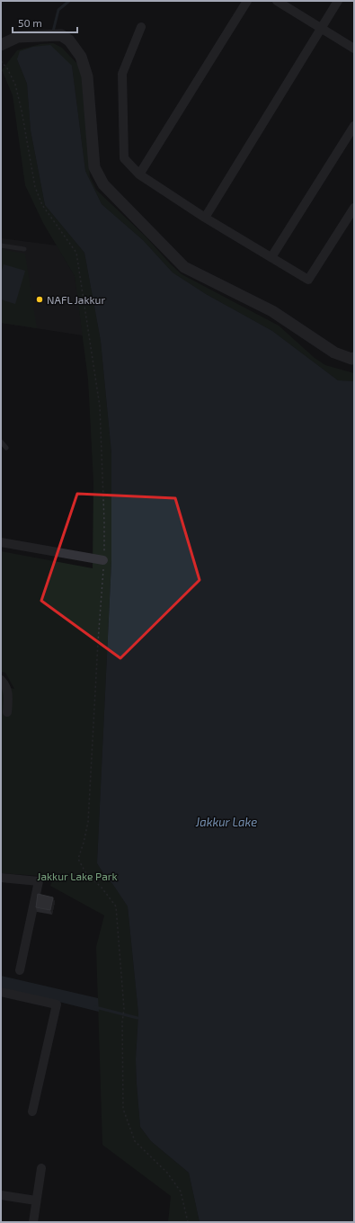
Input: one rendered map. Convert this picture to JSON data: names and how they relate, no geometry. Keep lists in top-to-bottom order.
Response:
{
  "water": ["Jakkur Lake"],
  "parks": ["Jakkur Lake Park"],
  "places": ["NAFL Jakkur"],
  "scale_bar": "50 m"
}
